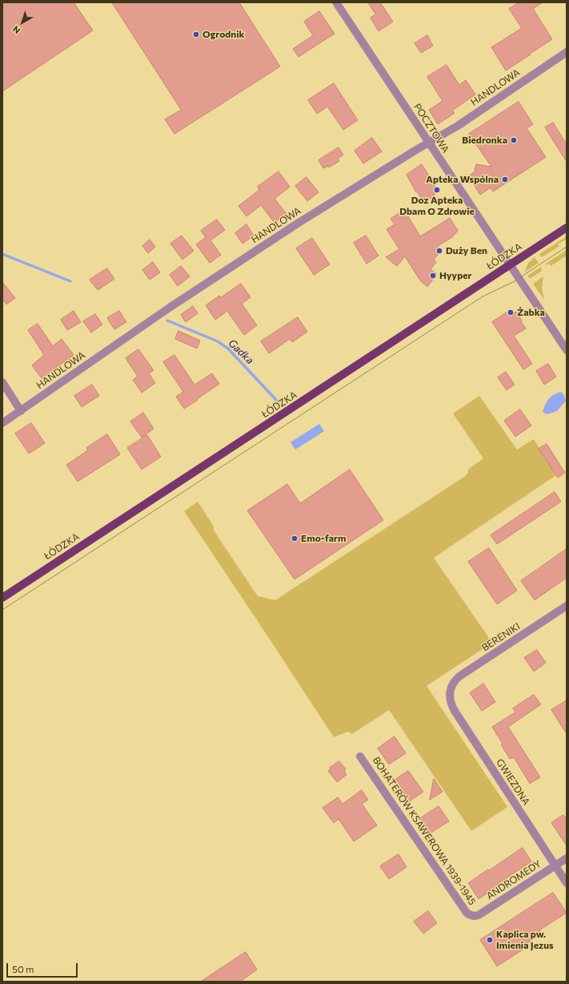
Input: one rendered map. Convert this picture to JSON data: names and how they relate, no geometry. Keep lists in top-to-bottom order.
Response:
{
  "streets": {
    "main road": ["ŁÓDZKA"],
    "street": [
      "HANDLOWA",
      "POCZTOWA",
      "BERENIKI",
      "GWIEZDNA",
      "BOHATERÓW KSAWEROWA 1939-1945",
      "ANDROMEDY"
    ]
  },
  "crossings": [
    ["HANDLOWA", "POCZTOWA"],
    ["POCZTOWA", "ŁÓDZKA"],
    ["BERENIKI", "GWIEZDNA"],
    ["GWIEZDNA", "ANDROMEDY"],
    ["BOHATERÓW KSAWEROWA 1939-1945", "ANDROMEDY"]
  ],
  "water": ["Gadka"],
  "places": [
    "Ogrodnik",
    "Biedronka",
    "Apteka Wspólna",
    "Doz Apteka Dbam O Zdrowie",
    "Duży Ben",
    "Hyyper",
    "Żabka",
    "Emo-farm",
    "Kaplica pw. Imienia Jezus"
  ],
  "scale_bar": "50 m",
  "north": "bottom left"
}
